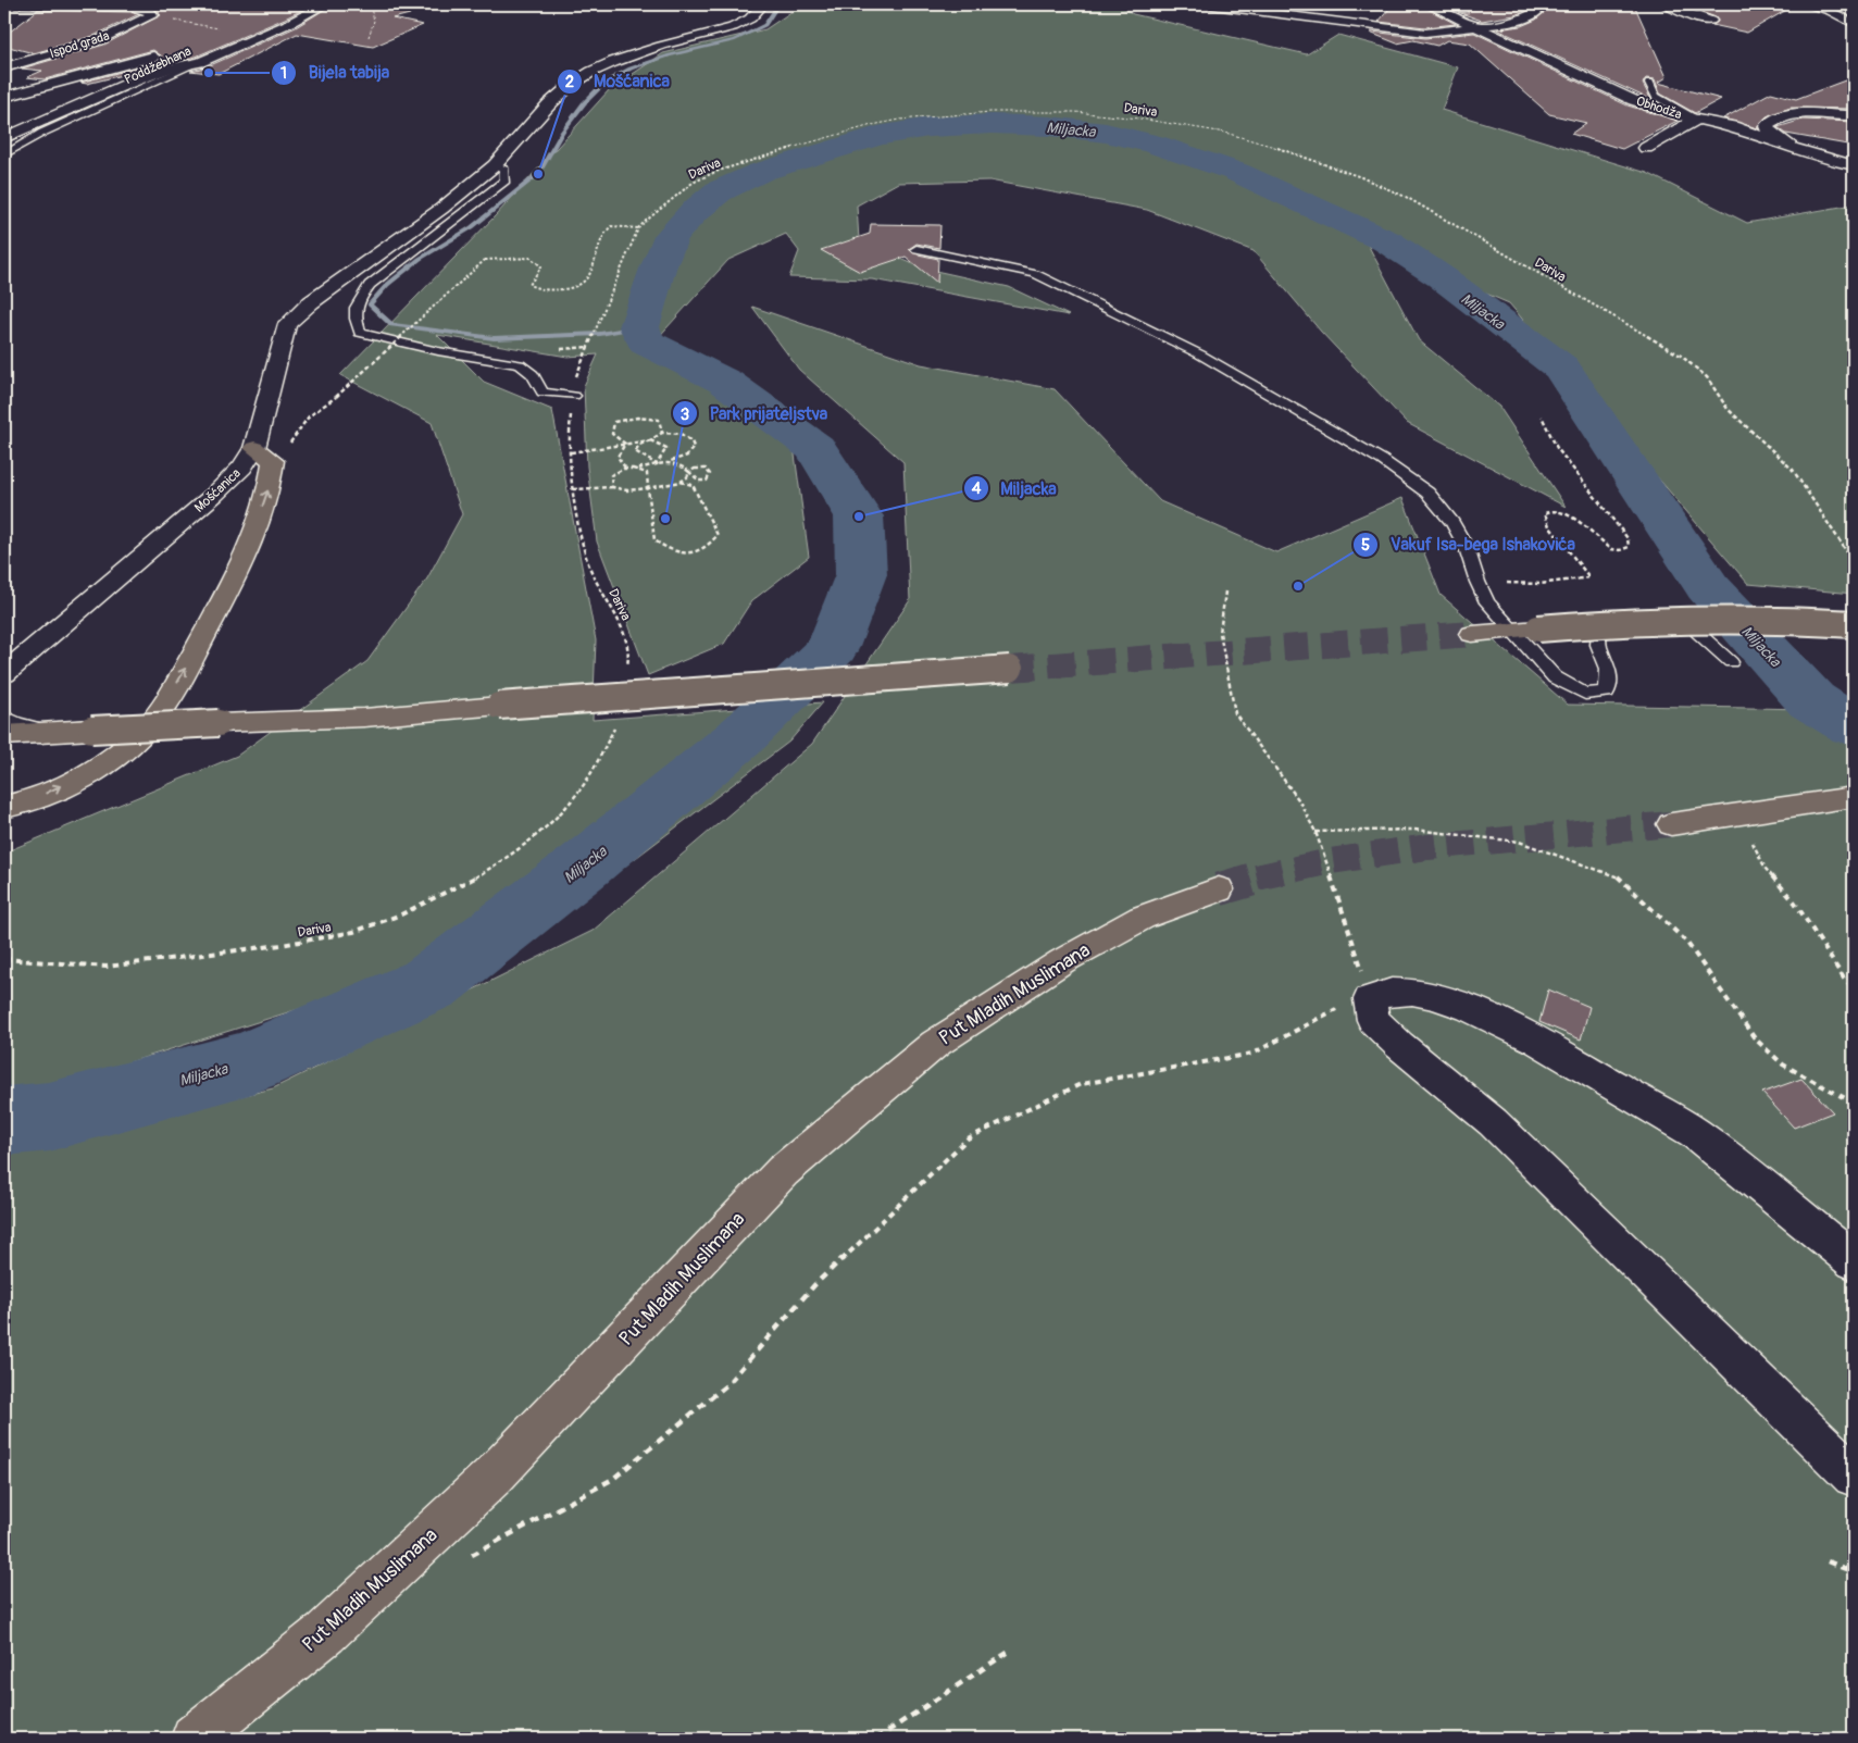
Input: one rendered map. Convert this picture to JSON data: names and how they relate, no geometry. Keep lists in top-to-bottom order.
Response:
{
  "streets": {
    "main road": ["Put Mladih Muslimana"],
    "street": [
      "Ispod grada",
      "Poddžebhana",
      "Obhodža",
      "Mošćanica"
    ],
    "path": ["Dariva"]
  },
  "water": ["Miljacka"],
  "places": [
    "Bijela tabija",
    "Mošćanica",
    "Miljacka",
    "Park prijateljstva",
    "Vakuf Isa-bega Ishakovića"
  ]
}
